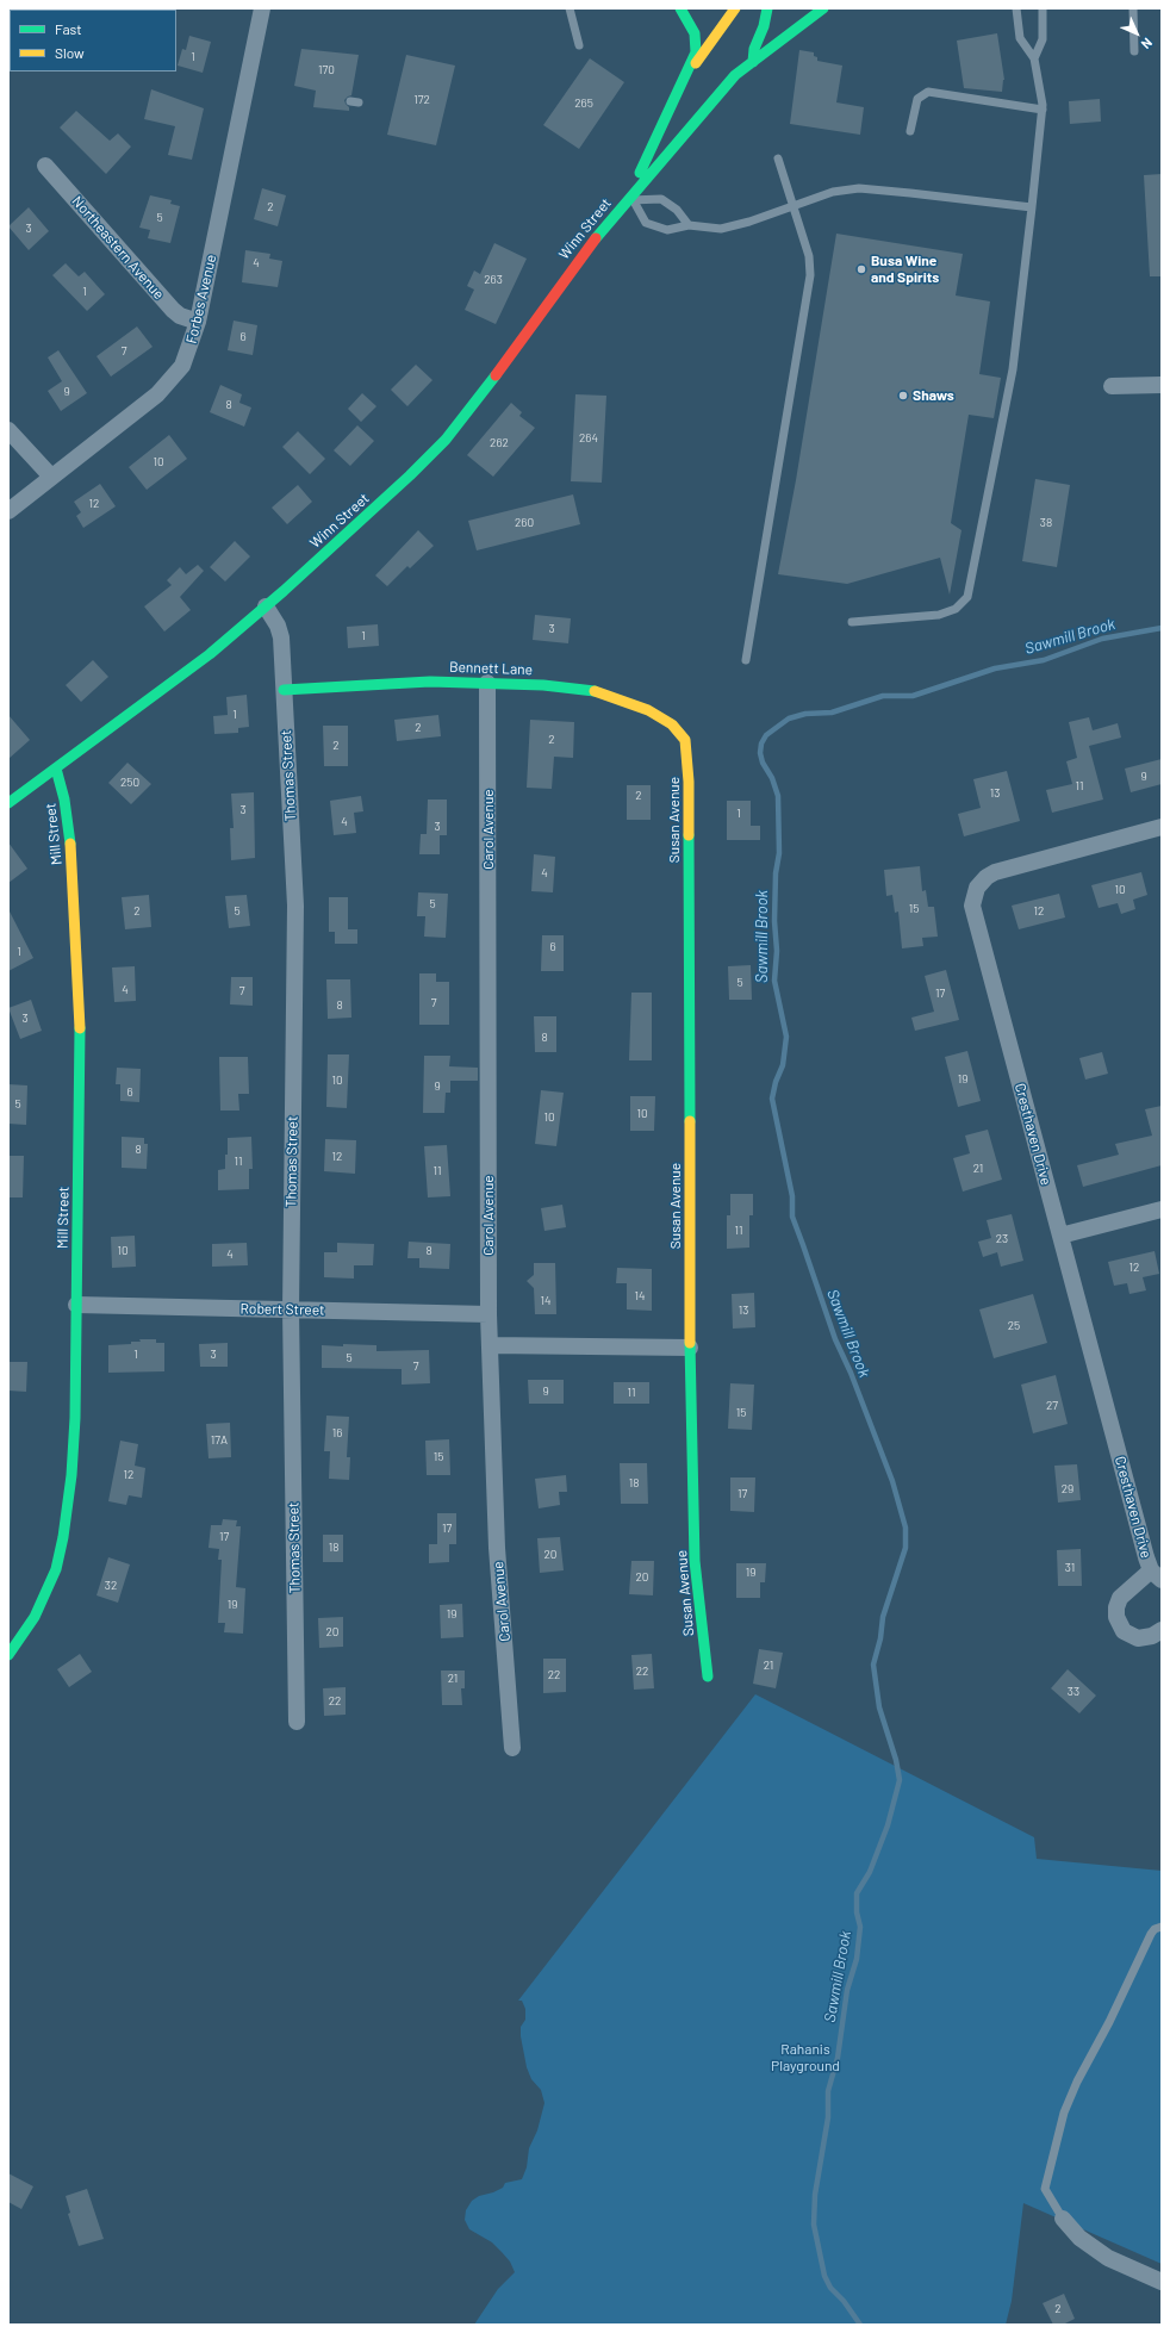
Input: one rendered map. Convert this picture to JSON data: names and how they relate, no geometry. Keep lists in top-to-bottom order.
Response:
{
  "streets": {
    "street": [
      "Winn Street",
      "Northeastern Avenue",
      "Forbes Avenue",
      "Bennett Lane",
      "Thomas Street",
      "Susan Avenue",
      "Carol Avenue",
      "Mill Street",
      "Cresthaven Drive",
      "Robert Street"
    ]
  },
  "crossings": [
    ["Winn Street", "Thomas Street"],
    ["Winn Street", "Mill Street"],
    ["Northeastern Avenue", "Forbes Avenue"],
    ["Bennett Lane", "Thomas Street"],
    ["Bennett Lane", "Susan Avenue"],
    ["Bennett Lane", "Carol Avenue"],
    ["Thomas Street", "Robert Street"],
    ["Carol Avenue", "Robert Street"],
    ["Mill Street", "Robert Street"]
  ],
  "water": ["Sawmill Brook"],
  "parks": ["Rahanis Playground"],
  "places": ["Busa Wine and Spirits", "Shaws"],
  "house_numbers": [
    "1",
    "170",
    "172",
    "265",
    "2",
    "5",
    "3",
    "4",
    "263",
    "1",
    "6",
    "7",
    "9",
    "8",
    "264",
    "262",
    "10",
    "12",
    "260",
    "38",
    "3",
    "1",
    "1",
    "2",
    "2",
    "2",
    "9",
    "250",
    "11",
    "13",
    "2",
    "3",
    "1",
    "4",
    "3",
    "4",
    "10",
    "5",
    "15",
    "2",
    "5",
    "12",
    "6",
    "1",
    "5",
    "4",
    "7",
    "17",
    "7",
    "8",
    "3",
    "8",
    "19",
    "10",
    "9",
    "6",
    "5",
    "10",
    "10",
    "8",
    "12",
    "11",
    "21",
    "11",
    "11",
    "23",
    "10",
    "8",
    "4",
    "12",
    "14",
    "14",
    "13",
    "25",
    "1",
    "3",
    "5",
    "7",
    "9",
    "11",
    "27",
    "15",
    "16",
    "17A",
    "15",
    "12",
    "18",
    "29",
    "17",
    "17",
    "17",
    "18",
    "20",
    "31",
    "19",
    "20",
    "32",
    "19",
    "19",
    "20",
    "21",
    "22",
    "22",
    "21",
    "33",
    "22",
    "2"
  ],
  "legend": ["Fast", "Slow"],
  "north": "bottom right"
}
